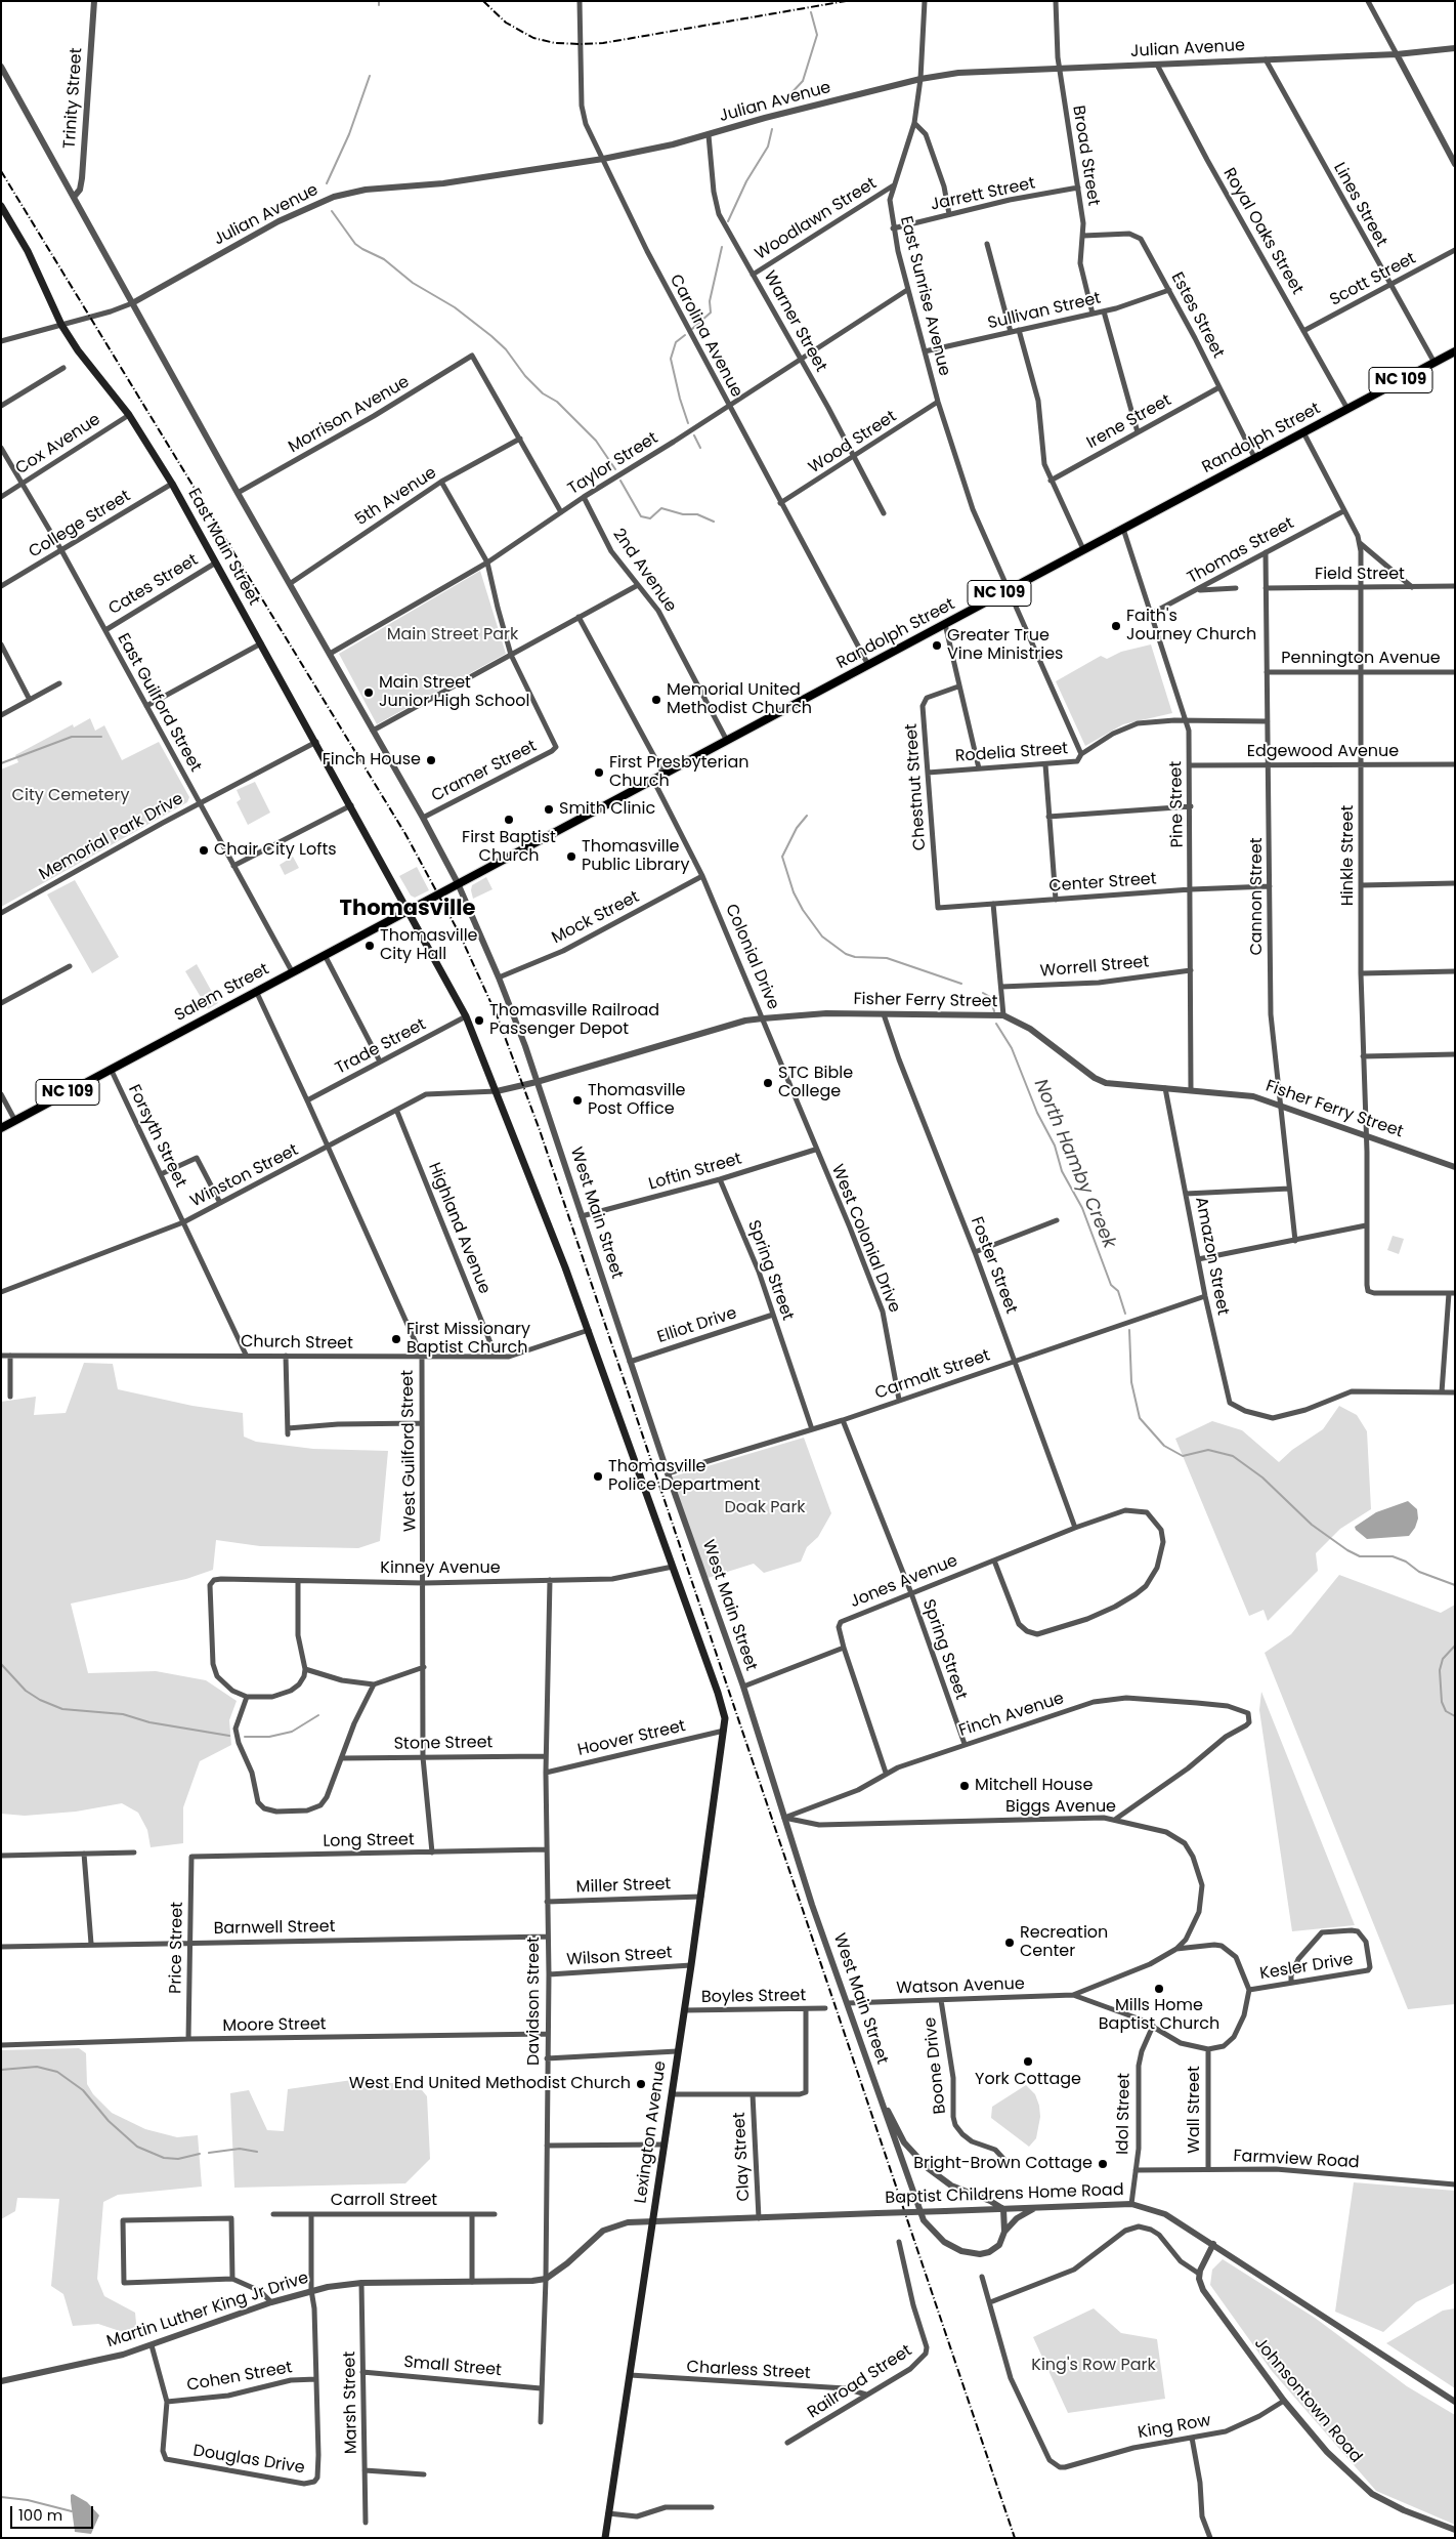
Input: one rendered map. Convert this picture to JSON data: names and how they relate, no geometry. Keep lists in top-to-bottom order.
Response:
{
  "streets": {
    "main road": [
      "NC 109",
      "Randolph Street",
      "East Main Street",
      "Salem Street",
      "Lexington Avenue"
    ],
    "street": [
      "Julian Avenue",
      "Trinity Street",
      "Broad Street",
      "Jarrett Street",
      "Lines Street",
      "Woodlawn Street",
      "Royal Oaks Street",
      "Scott Street",
      "East Sunrise Avenue",
      "Sullivan Street",
      "Estes Street",
      "Warner Street",
      "Carolina Avenue",
      "Morrison Avenue",
      "Irene Street",
      "Wood Street",
      "Cox Avenue",
      "Taylor Street",
      "5th Avenue",
      "College Street",
      "Thomas Street",
      "2nd Avenue",
      "Field Street",
      "Cates Street",
      "Pennington Avenue",
      "East Guilford Street",
      "Edgewood Avenue",
      "Rodelia Street",
      "Cramer Street",
      "Chestnut Street",
      "Pine Street",
      "Memorial Park Drive",
      "Hinkle Street",
      "Center Street",
      "Cannon Street",
      "Mock Street",
      "Colonial Drive",
      "Worrell Street",
      "Fisher Ferry Street",
      "Trade Street",
      "Forsyth Street",
      "Loftin Street",
      "Winston Street",
      "West Main Street",
      "Highland Avenue",
      "West Colonial Drive",
      "Amazon Street",
      "Foster Street",
      "Spring Street",
      "Elliot Drive",
      "Church Street",
      "Carmalt Street",
      "West Guilford Street",
      "Kinney Avenue",
      "Jones Avenue",
      "Finch Avenue",
      "Hoover Street",
      "Stone Street",
      "Biggs Avenue",
      "Long Street",
      "Miller Street",
      "Barnwell Street",
      "Price Street",
      "Wilson Street",
      "Kesler Drive",
      "Watson Avenue",
      "Boyles Street",
      "Davidson Street",
      "Moore Street",
      "Boone Drive",
      "Wall Street",
      "Idol Street",
      "Clay Street",
      "Farmview Road",
      "Baptist Childrens Home Road",
      "Carroll Street",
      "Martin Luther King Jr Drive",
      "Small Street",
      "Charless Street",
      "Cohen Street",
      "Railroad Street",
      "Johnsontown Road",
      "Marsh Street",
      "King Row",
      "Douglas Drive"
    ]
  },
  "crossings": [
    ["Julian Avenue", "Broad Street"],
    ["Julian Avenue", "Lines Street"],
    ["Julian Avenue", "Royal Oaks Street"],
    ["Julian Avenue", "East Sunrise Avenue"],
    ["Julian Avenue", "Warner Street"],
    ["Julian Avenue", "Carolina Avenue"],
    ["Broad Street", "Jarrett Street"],
    ["Broad Street", "Sullivan Street"],
    ["Broad Street", "Estes Street"],
    ["Jarrett Street", "East Sunrise Avenue"],
    ["Lines Street", "Scott Street"],
    ["Lines Street", "Randolph Street"],
    ["Woodlawn Street", "East Sunrise Avenue"],
    ["Woodlawn Street", "Warner Street"],
    ["Royal Oaks Street", "Scott Street"],
    ["Royal Oaks Street", "Randolph Street"],
    ["East Sunrise Avenue", "Sullivan Street"],
    ["East Sunrise Avenue", "Randolph Street"],
    ["East Sunrise Avenue", "Wood Street"],
    ["East Sunrise Avenue", "Taylor Street"],
    ["East Sunrise Avenue", "Rodelia Street"],
    ["Sullivan Street", "Estes Street"],
    ["Estes Street", "Irene Street"],
    ["Estes Street", "Randolph Street"],
    ["Warner Street", "Wood Street"],
    ["Warner Street", "Taylor Street"],
    ["Carolina Avenue", "Randolph Street"],
    ["Carolina Avenue", "Wood Street"],
    ["Carolina Avenue", "Taylor Street"],
    ["Morrison Avenue", "5th Avenue"],
    ["Randolph Street", "2nd Avenue"],
    ["Randolph Street", "Pine Street"],
    ["Randolph Street", "Hinkle Street"],
    ["Randolph Street", "Colonial Drive"],
    ["Randolph Street", "Salem Street"],
    ["Randolph Street", "West Main Street"],
    ["Cox Avenue", "East Main Street"],
    ["Cox Avenue", "East Guilford Street"],
    ["Taylor Street", "2nd Avenue"],
    ["College Street", "East Main Street"],
    ["College Street", "East Guilford Street"],
    ["East Main Street", "Cates Street"],
    ["East Main Street", "Memorial Park Drive"],
    ["East Main Street", "Salem Street"],
    ["Thomas Street", "Pine Street"],
    ["Thomas Street", "Hinkle Street"],
    ["Thomas Street", "Cannon Street"],
    ["Field Street", "Hinkle Street"],
    ["Field Street", "Cannon Street"],
    ["Cates Street", "East Guilford Street"],
    ["Pennington Avenue", "Hinkle Street"],
    ["Pennington Avenue", "Cannon Street"],
    ["East Guilford Street", "Memorial Park Drive"],
    ["East Guilford Street", "Salem Street"],
    ["Edgewood Avenue", "Pine Street"],
    ["Edgewood Avenue", "Hinkle Street"],
    ["Edgewood Avenue", "Cannon Street"],
    ["Rodelia Street", "Chestnut Street"],
    ["Rodelia Street", "Pine Street"],
    ["Rodelia Street", "Cannon Street"],
    ["Chestnut Street", "Center Street"],
    ["Pine Street", "Center Street"],
    ["Pine Street", "Worrell Street"],
    ["Pine Street", "Fisher Ferry Street"],
    ["Hinkle Street", "Fisher Ferry Street"],
    ["Center Street", "Cannon Street"],
    ["Cannon Street", "Fisher Ferry Street"],
    ["Mock Street", "Colonial Drive"],
    ["Mock Street", "West Main Street"],
    ["Colonial Drive", "Fisher Ferry Street"],
    ["Colonial Drive", "Loftin Street"],
    ["Colonial Drive", "West Colonial Drive"],
    ["Salem Street", "Forsyth Street"],
    ["Salem Street", "West Main Street"],
    ["Salem Street", "West Guilford Street"],
    ["Fisher Ferry Street", "Winston Street"],
    ["Fisher Ferry Street", "West Main Street"],
    ["Fisher Ferry Street", "Amazon Street"],
    ["Fisher Ferry Street", "Foster Street"],
    ["Trade Street", "West Guilford Street"],
    ["Forsyth Street", "Winston Street"],
    ["Forsyth Street", "Church Street"],
    ["Loftin Street", "West Main Street"],
    ["Loftin Street", "West Colonial Drive"],
    ["Loftin Street", "Spring Street"],
    ["Winston Street", "Highland Avenue"],
    ["Winston Street", "West Guilford Street"],
    ["West Main Street", "Elliot Drive"],
    ["West Main Street", "Carmalt Street"],
    ["West Main Street", "Finch Avenue"],
    ["West Main Street", "Biggs Avenue"],
    ["West Main Street", "Watson Avenue"],
    ["West Main Street", "Baptist Childrens Home Road"],
    ["Highland Avenue", "Church Street"],
    ["West Colonial Drive", "Carmalt Street"],
    ["Amazon Street", "Carmalt Street"],
    ["Foster Street", "Carmalt Street"],
    ["Foster Street", "Jones Avenue"],
    ["Spring Street", "Elliot Drive"],
    ["Spring Street", "Carmalt Street"],
    ["Spring Street", "Jones Avenue"],
    ["Spring Street", "Finch Avenue"],
    ["Church Street", "West Guilford Street"],
    ["West Guilford Street", "Kinney Avenue"],
    ["West Guilford Street", "Stone Street"],
    ["West Guilford Street", "Long Street"],
    ["Kinney Avenue", "Davidson Street"],
    ["Finch Avenue", "Biggs Avenue"],
    ["Hoover Street", "Davidson Street"],
    ["Hoover Street", "Lexington Avenue"],
    ["Stone Street", "Davidson Street"],
    ["Long Street", "Price Street"],
    ["Long Street", "Davidson Street"],
    ["Miller Street", "Davidson Street"],
    ["Miller Street", "Lexington Avenue"],
    ["Barnwell Street", "Price Street"],
    ["Barnwell Street", "Davidson Street"],
    ["Price Street", "Moore Street"],
    ["Wilson Street", "Davidson Street"],
    ["Wilson Street", "Lexington Avenue"],
    ["Watson Avenue", "Boone Drive"],
    ["Boyles Street", "Lexington Avenue"],
    ["Davidson Street", "Moore Street"],
    ["Davidson Street", "Martin Luther King Jr Drive"],
    ["Davidson Street", "Small Street"],
    ["Wall Street", "Farmview Road"],
    ["Idol Street", "Farmview Road"],
    ["Idol Street", "Baptist Childrens Home Road"],
    ["Lexington Avenue", "Baptist Childrens Home Road"],
    ["Lexington Avenue", "Charless Street"],
    ["Clay Street", "Baptist Childrens Home Road"],
    ["Carroll Street", "Douglas Drive"],
    ["Martin Luther King Jr Drive", "Marsh Street"],
    ["Martin Luther King Jr Drive", "Douglas Drive"],
    ["Small Street", "Marsh Street"],
    ["Charless Street", "Railroad Street"],
    ["Cohen Street", "Douglas Drive"],
    ["Johnsontown Road", "King Row"]
  ],
  "districts": ["Thomasville"],
  "water": ["North Hamby Creek"],
  "parks": [
    "Main Street Park",
    "City Cemetery",
    "Doak Park",
    "King's Row Park"
  ],
  "places": [
    "Faith's Journey Church",
    "Greater True Vine Ministries",
    "Main Street Junior High School",
    "Memorial United Methodist Church",
    "Finch House",
    "First Presbyterian Church",
    "Smith Clinic",
    "First Baptist Church",
    "Chair City Lofts",
    "Thomasville Public Library",
    "Thomasville City Hall",
    "Thomasville Railroad Passenger Depot",
    "STC Bible College",
    "Thomasville Post Office",
    "First Missionary Baptist Church",
    "Thomasville Police Department",
    "Mitchell House",
    "Recreation Center",
    "Mills Home Baptist Church",
    "York Cottage",
    "West End United Methodist Church",
    "Bright-Brown Cottage"
  ],
  "scale_bar": "100 m"
}
